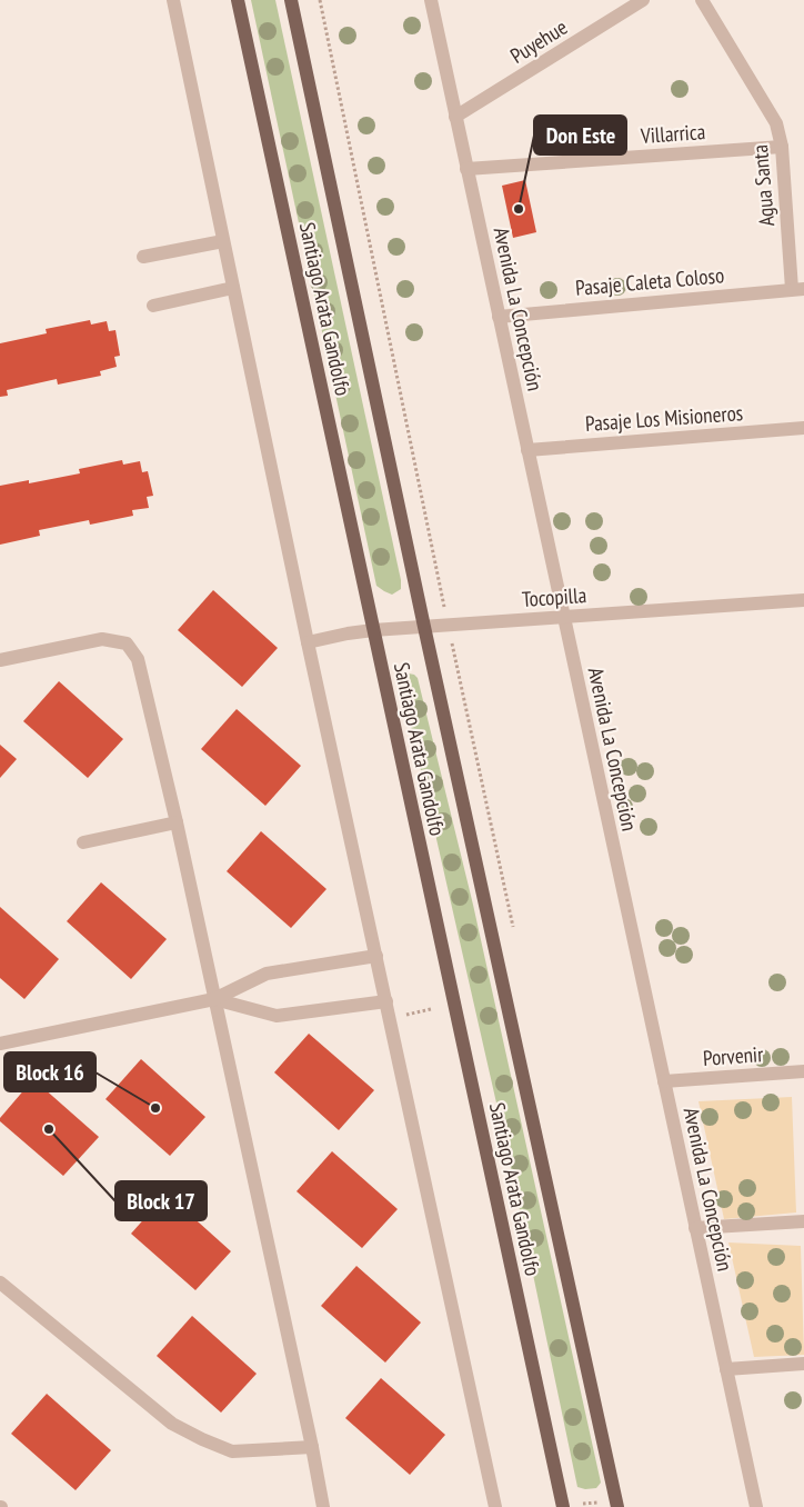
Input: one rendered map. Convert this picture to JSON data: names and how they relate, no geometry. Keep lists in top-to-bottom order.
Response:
{
  "streets": {
    "main road": ["Santiago Arata Gandolfo"],
    "street": [
      "Puyehue",
      "Villarrica",
      "Agua Santa",
      "Pasaje Caleta Coloso",
      "Avenida La Concepción",
      "Pasaje Los Misioneros",
      "Tocopilla",
      "Porvenir"
    ]
  },
  "crossings": [
    ["Puyehue", "Avenida La Concepción"],
    ["Villarrica", "Agua Santa"],
    ["Villarrica", "Avenida La Concepción"],
    ["Agua Santa", "Pasaje Caleta Coloso"],
    ["Pasaje Caleta Coloso", "Avenida La Concepción"],
    ["Santiago Arata Gandolfo", "Tocopilla"],
    ["Avenida La Concepción", "Pasaje Los Misioneros"],
    ["Avenida La Concepción", "Tocopilla"],
    ["Avenida La Concepción", "Porvenir"]
  ],
  "places": ["Don Este", "Block 16", "Block 17"]
}
